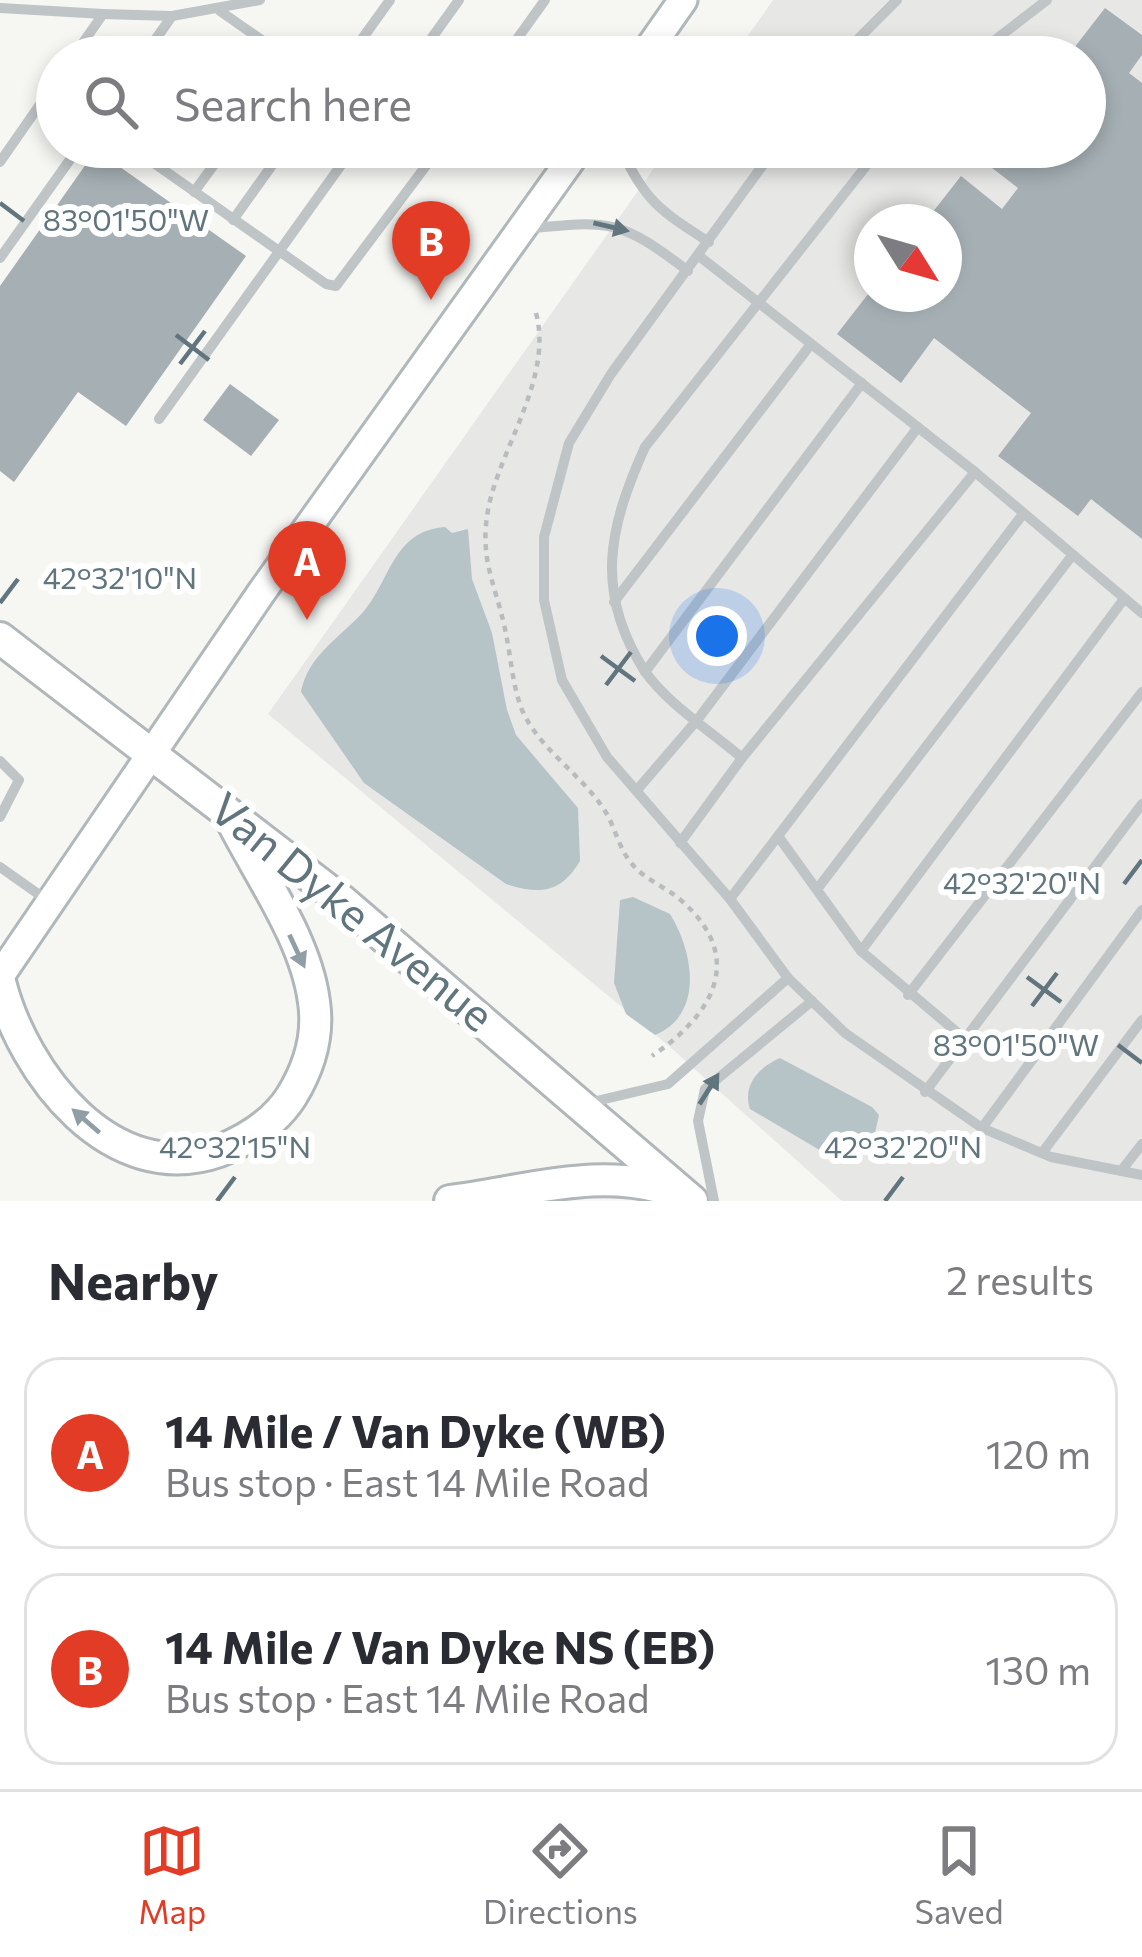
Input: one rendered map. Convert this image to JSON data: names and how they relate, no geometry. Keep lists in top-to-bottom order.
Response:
{
  "streets": {
    "main road": ["Van Dyke Avenue"]
  },
  "north": "bottom right",
  "page": {
    "search": "Search here",
    "pins": ["B", "A"],
    "heading": ["Nearby", "2 results"],
    "list": [
      {
        "mark": "A",
        "name": "14 Mile / Van Dyke (WB)",
        "note": "Bus stop · East 14 Mile Road",
        "value": "120 m"
      },
      {
        "mark": "B",
        "name": "14 Mile / Van Dyke NS (EB)",
        "note": "Bus stop · East 14 Mile Road",
        "value": "130 m"
      }
    ],
    "nav": ["Map", "Directions", "Saved"]
  },
  "coordinates": [
    "83°01'50\"W",
    "42°32'10\"N",
    "42°32'20\"N",
    "42°32'15\"N"
  ]
}
